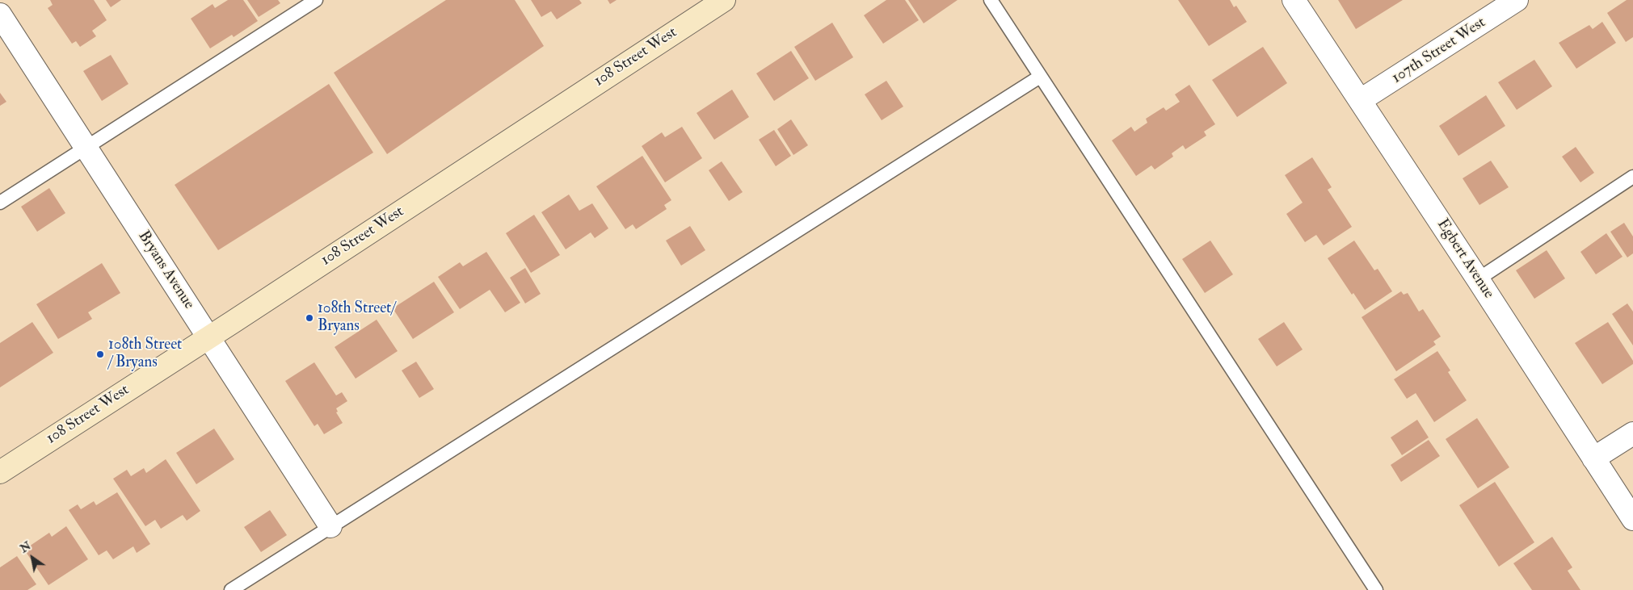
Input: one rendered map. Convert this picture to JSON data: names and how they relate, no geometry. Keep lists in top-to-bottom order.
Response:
{
  "streets": {
    "street": [
      "107th Street West",
      "108 Street West",
      "Egbert Avenue",
      "Bryans Avenue"
    ]
  },
  "crossings": [
    ["107th Street West", "Egbert Avenue"],
    ["108 Street West", "Bryans Avenue"]
  ],
  "places": ["108th Street/ Bryans", "108th Street / Bryans"],
  "north": "top left"
}
